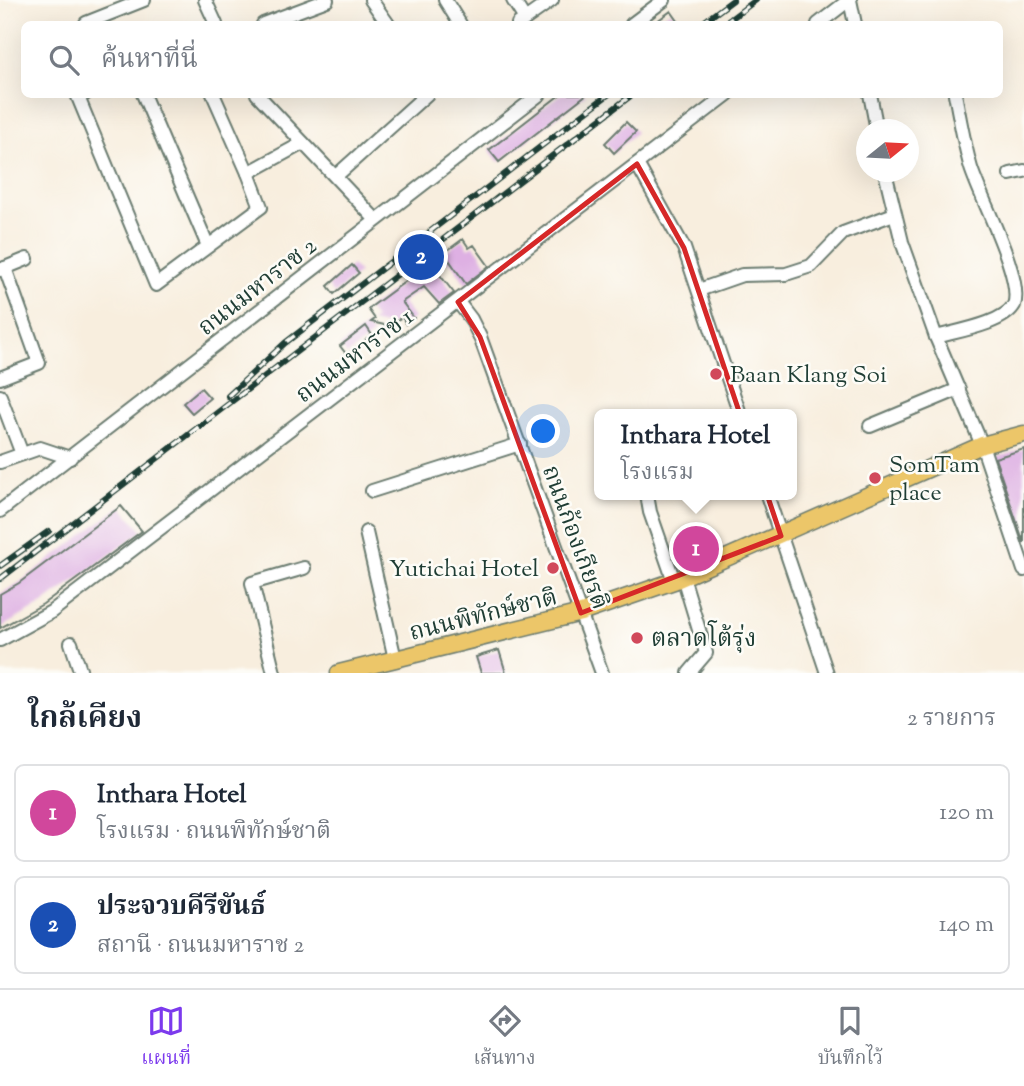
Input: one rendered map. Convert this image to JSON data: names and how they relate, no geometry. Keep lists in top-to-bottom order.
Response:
{
  "streets": {
    "main road": ["ถนนพิทักษ์ชาติ"],
    "street": ["ถนนมหาราช 2", "ถนนมหาราช 1", "ถนนก้องเกียรติ"]
  },
  "crossings": [
    ["ถนนมหาราช 1", "ถนนก้องเกียรติ"],
    ["ถนนก้องเกียรติ", "ถนนพิทักษ์ชาติ"]
  ],
  "places": [
    "Baan Klang Soi",
    "SomTam place",
    "Yutichai Hotel",
    "ตลาดโต้รุ่ง"
  ],
  "north": "right",
  "page": {
    "search": "ค้นหาที่นี่",
    "pins": ["2", "1"],
    "popup": ["Inthara Hotel", "โรงแรม"],
    "heading": ["ใกล้เคียง", "2 รายการ"],
    "list": [
      {
        "mark": "1",
        "name": "Inthara Hotel",
        "note": "โรงแรม · ถนนพิทักษ์ชาติ",
        "value": "120 m"
      },
      {
        "mark": "2",
        "name": "ประจวบคีรีขันธ์",
        "note": "สถานี · ถนนมหาราช 2",
        "value": "140 m"
      }
    ],
    "nav": ["แผนที่", "เส้นทาง", "บันทึกไว้"]
  }
}
